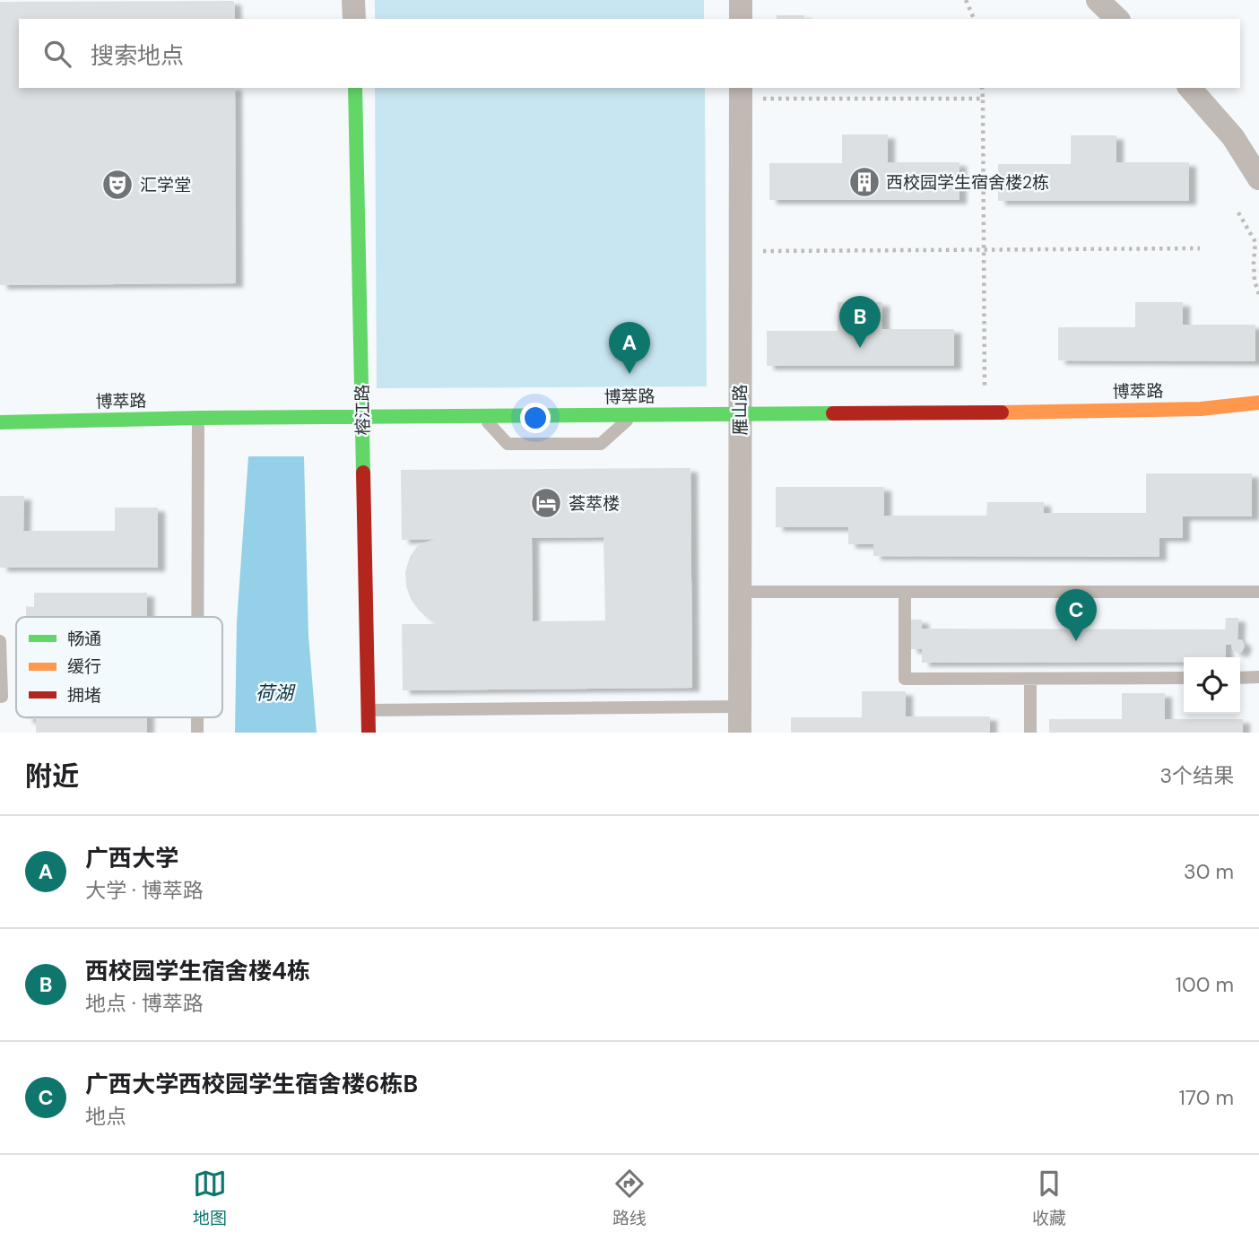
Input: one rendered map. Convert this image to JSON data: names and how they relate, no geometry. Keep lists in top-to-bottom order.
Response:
{
  "streets": {
    "street": ["博萃路", "榕江路", "雁山路"]
  },
  "crossings": [
    ["博萃路", "榕江路"],
    ["博萃路", "雁山路"]
  ],
  "water": ["荷湖"],
  "places": {
    "building": ["西校园学生宿舍楼2栋"],
    "theatre": ["汇学堂"],
    "hotel": ["荟萃楼"]
  },
  "legend": ["畅通", "缓行", "拥堵"],
  "page": {
    "search": "搜索地点",
    "pins": ["B", "A", "C"],
    "heading": ["附近", "3个结果"],
    "list": [
      {
        "mark": "A",
        "name": "广西大学",
        "note": "大学 · 博萃路",
        "value": "30 m"
      },
      {
        "mark": "B",
        "name": "西校园学生宿舍楼4栋",
        "note": "地点 · 博萃路",
        "value": "100 m"
      },
      {
        "mark": "C",
        "name": "广西大学西校园学生宿舍楼6栋B",
        "note": "地点",
        "value": "170 m"
      }
    ],
    "nav": ["地图", "路线", "收藏"]
  }
}
